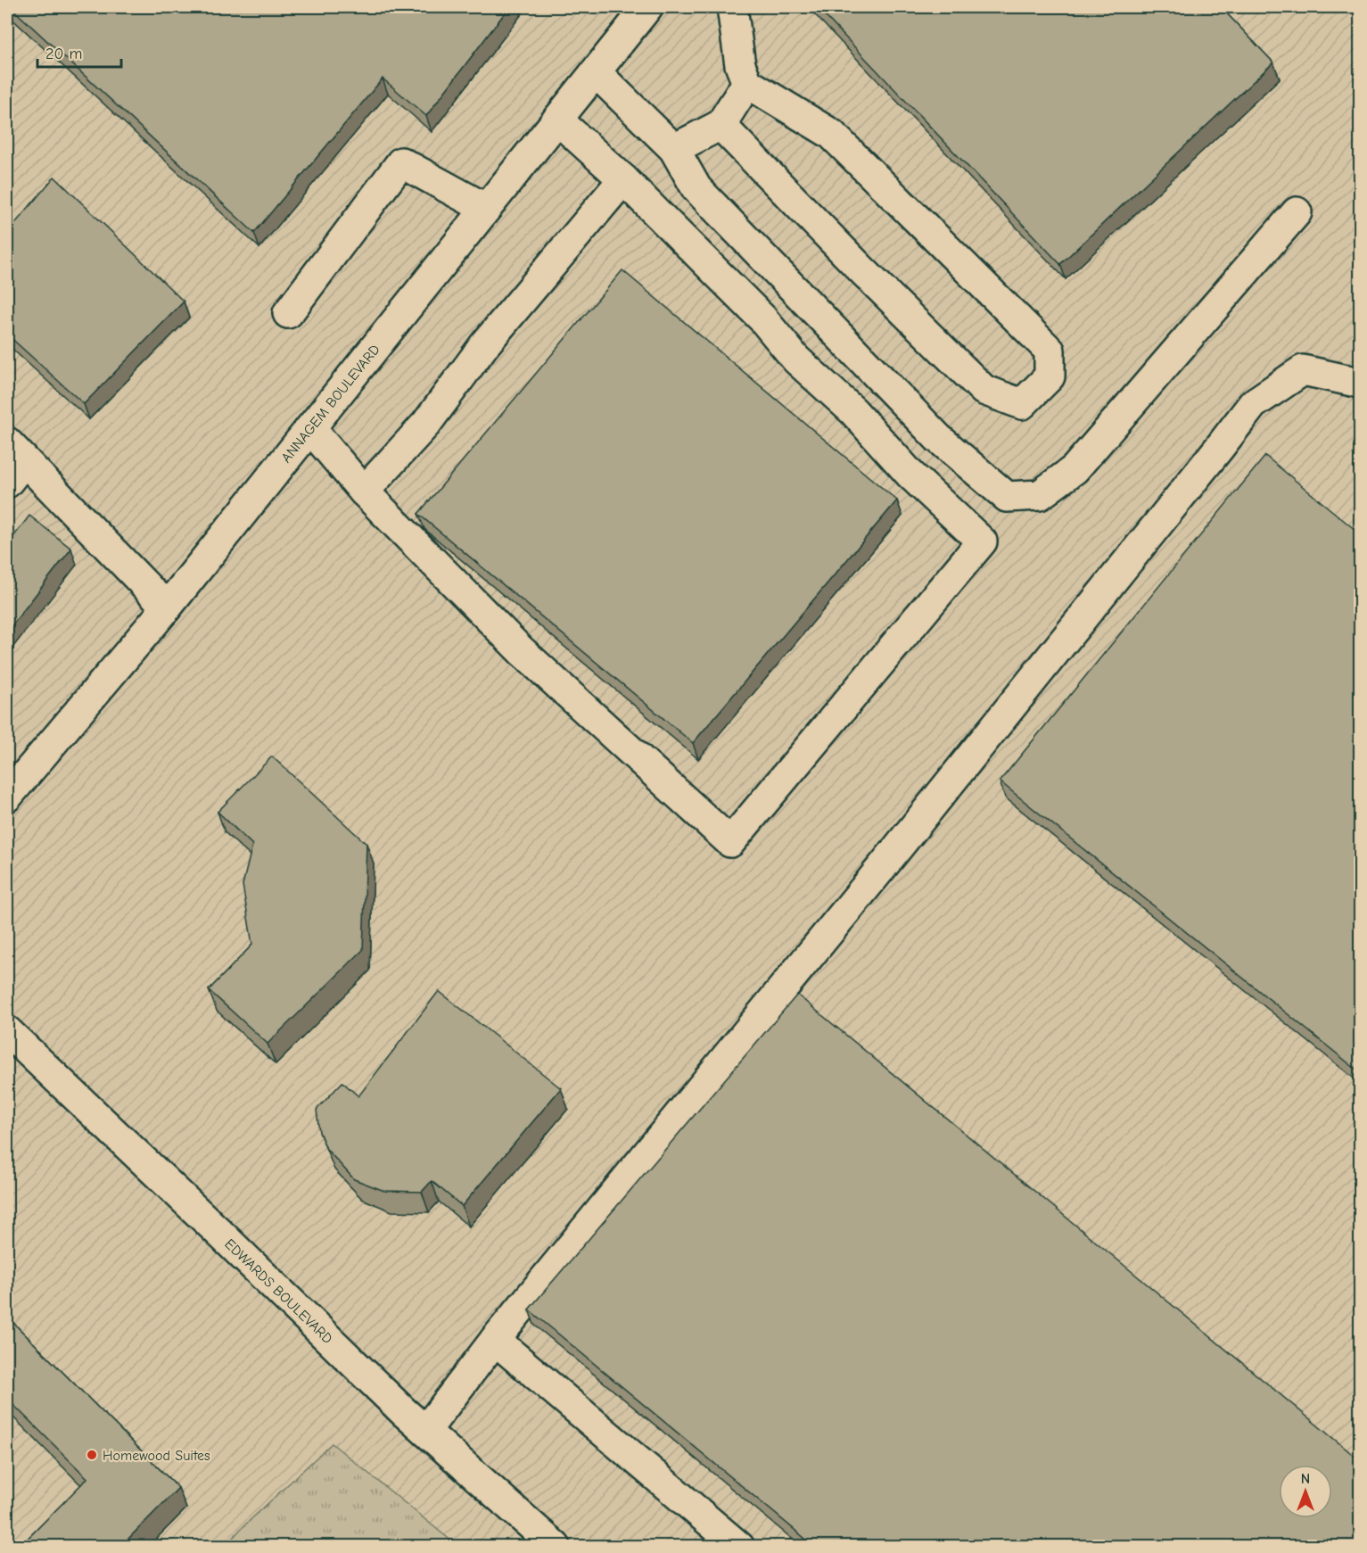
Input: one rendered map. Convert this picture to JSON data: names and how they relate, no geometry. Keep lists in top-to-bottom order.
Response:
{
  "streets": {
    "street": ["ANNAGEM BOULEVARD", "EDWARDS BOULEVARD"]
  },
  "places": ["Homewood Suites"],
  "scale_bar": "20 m",
  "north": "top"
}
